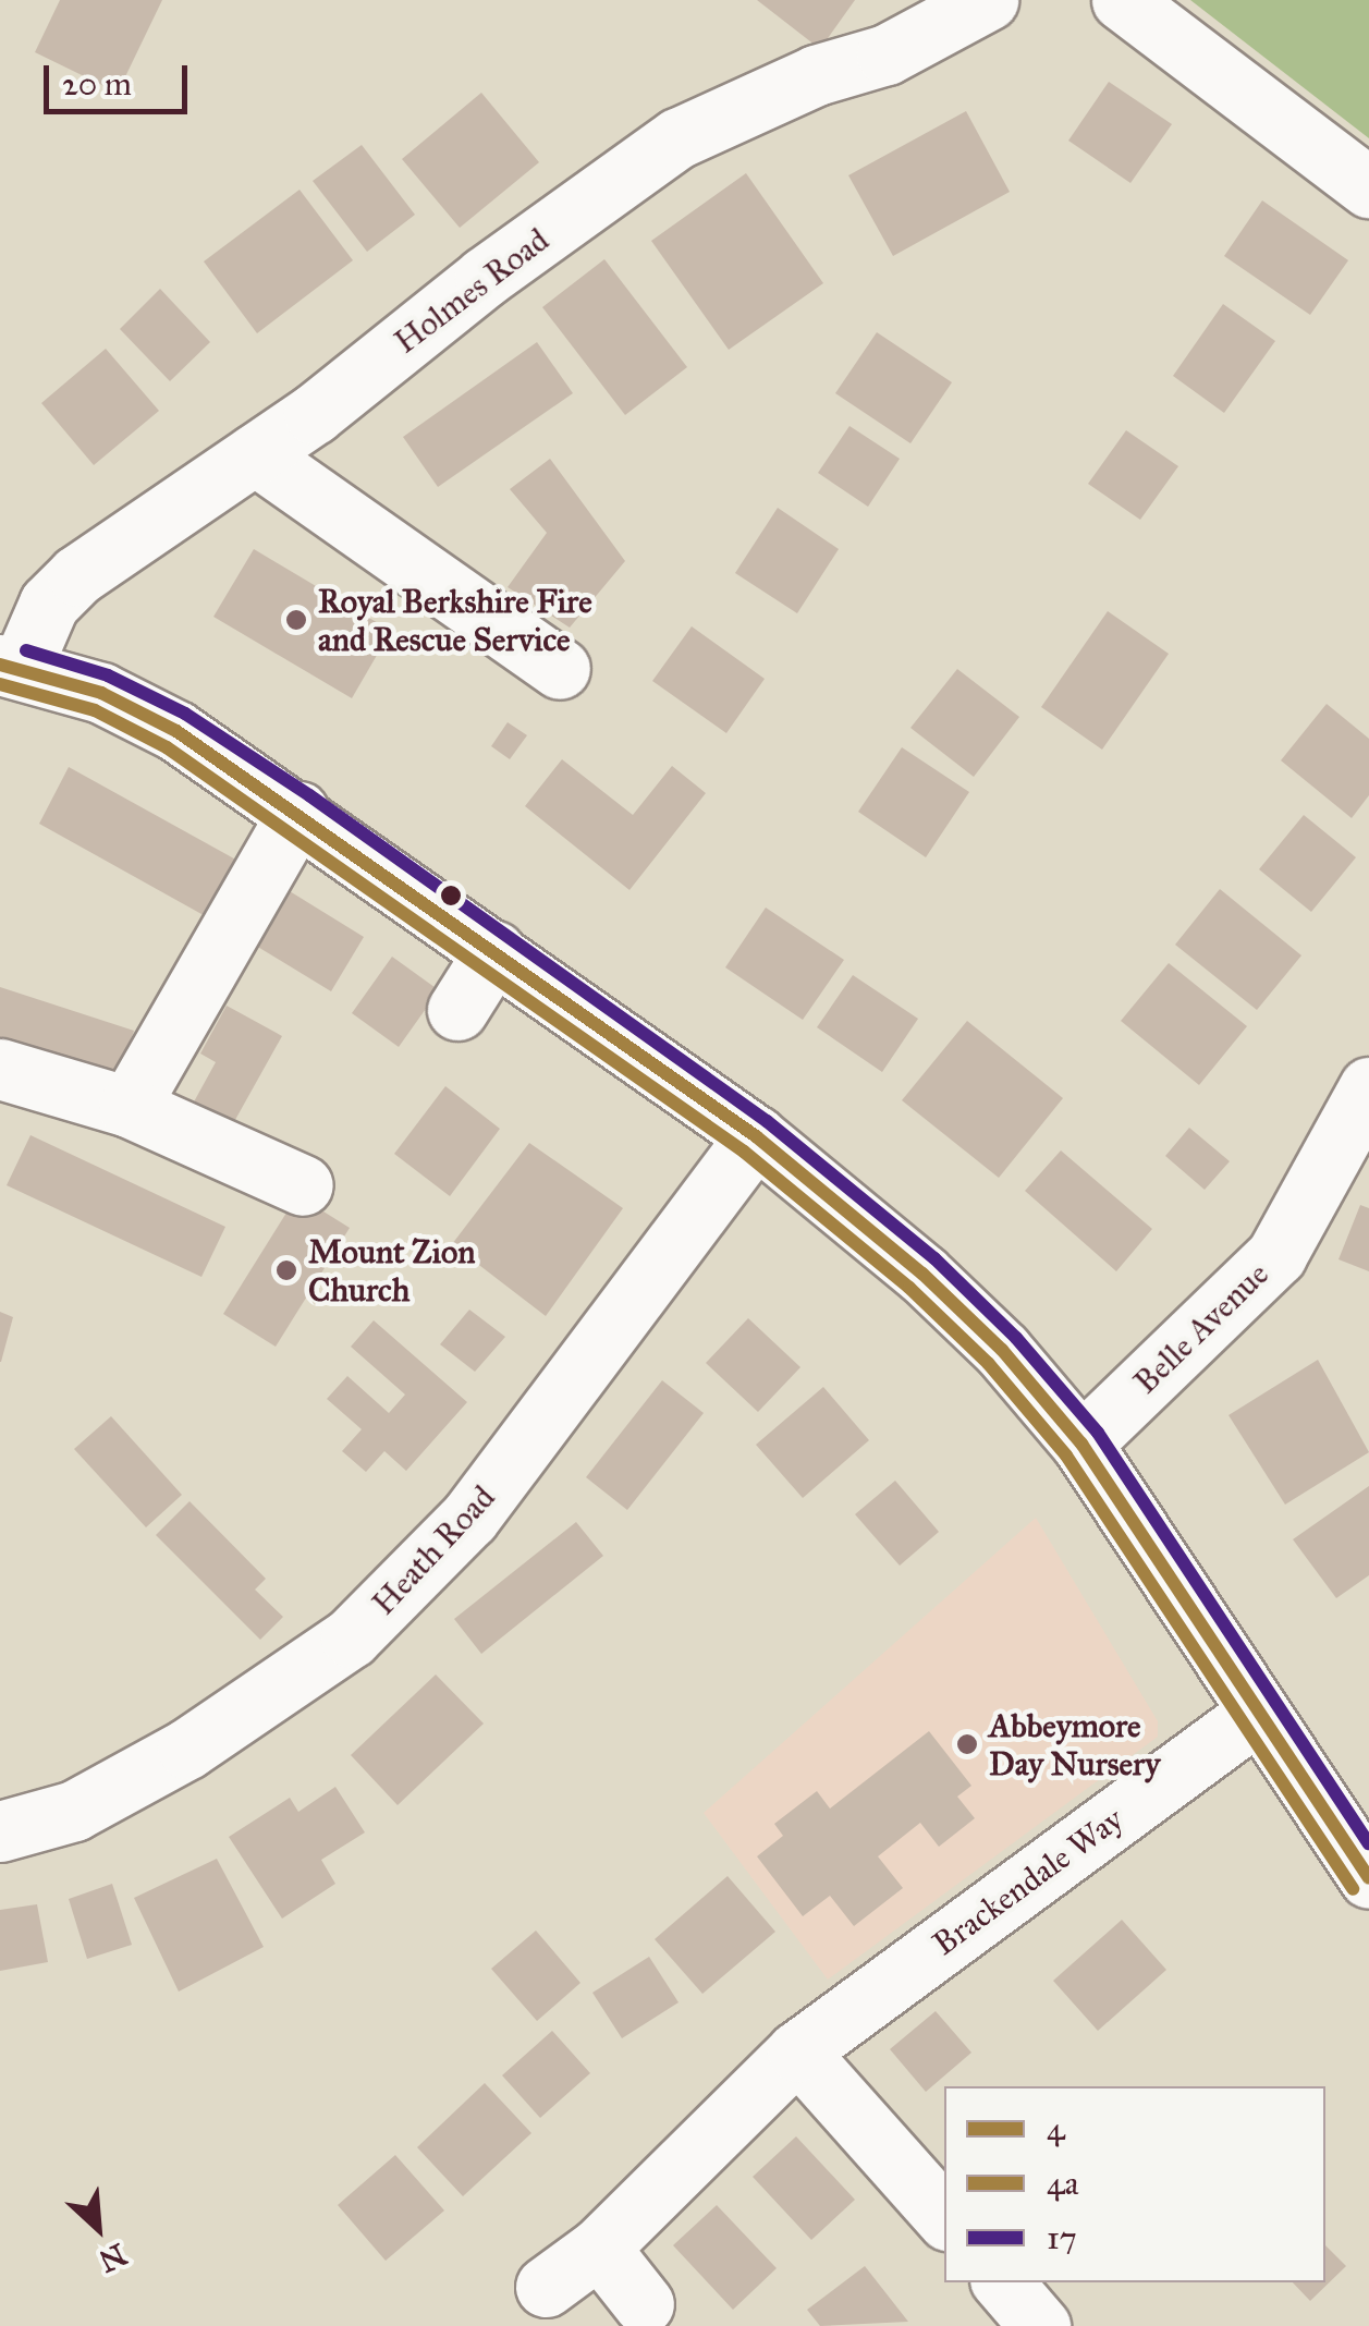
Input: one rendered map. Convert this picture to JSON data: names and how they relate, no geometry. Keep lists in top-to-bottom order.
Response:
{
  "streets": {
    "street": [
      "Holmes Road",
      "Belle Avenue",
      "Heath Road",
      "Brackendale Way"
    ]
  },
  "places": ["Royal Berkshire Fire and Rescue Service", "Mount Zion Church", "Abbeymore Day Nursery"],
  "lines": ["transit line 17", "transit line 4", "transit line 4a"],
  "legend": ["4", "4a", "17"],
  "scale_bar": "20 m",
  "north": "bottom right"
}
